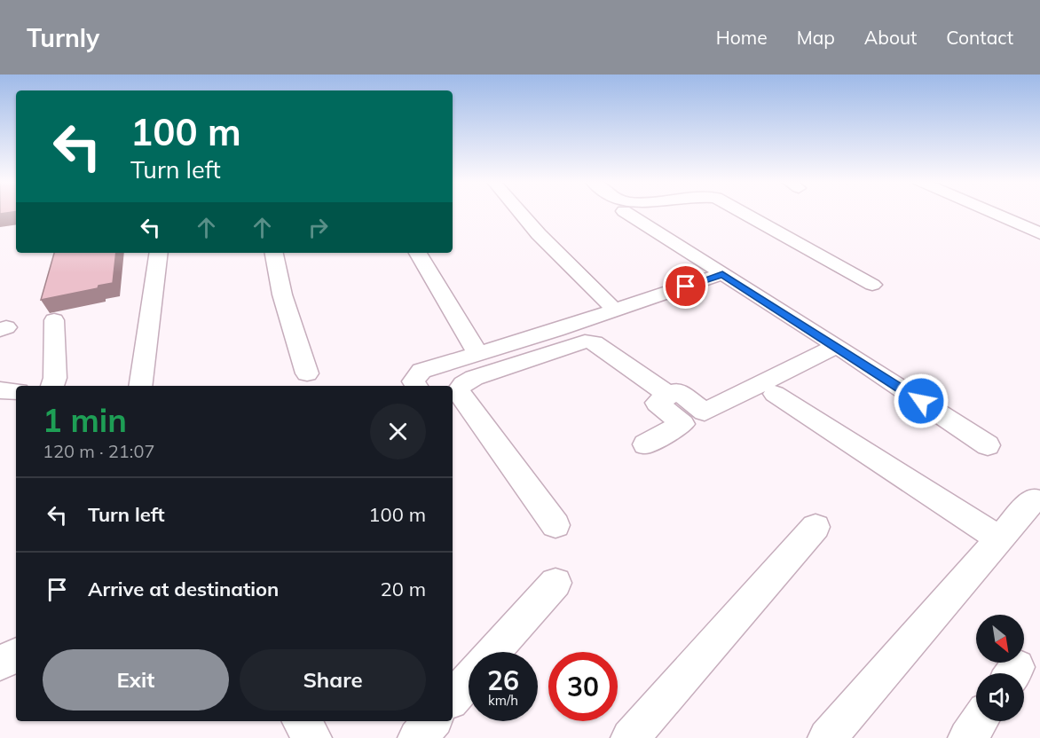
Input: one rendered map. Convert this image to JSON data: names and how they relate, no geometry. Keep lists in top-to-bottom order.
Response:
{
  "north": "bottom right",
  "page": {
    "header": "Turnly",
    "nav": [
      "Home",
      "Map",
      "About",
      "Contact"
    ],
    "turn": ["100 m", "Turn left"],
    "heading": ["1 min", "120 m · 21:07"],
    "list": [
      {
        "name": "Turn left",
        "value": "100 m"
      },
      {
        "name": "Arrive at destination",
        "value": "20 m"
      }
    ],
    "buttons": ["Exit", "Share"],
    "speed": "26 km/h",
    "limit": "30"
  }
}
